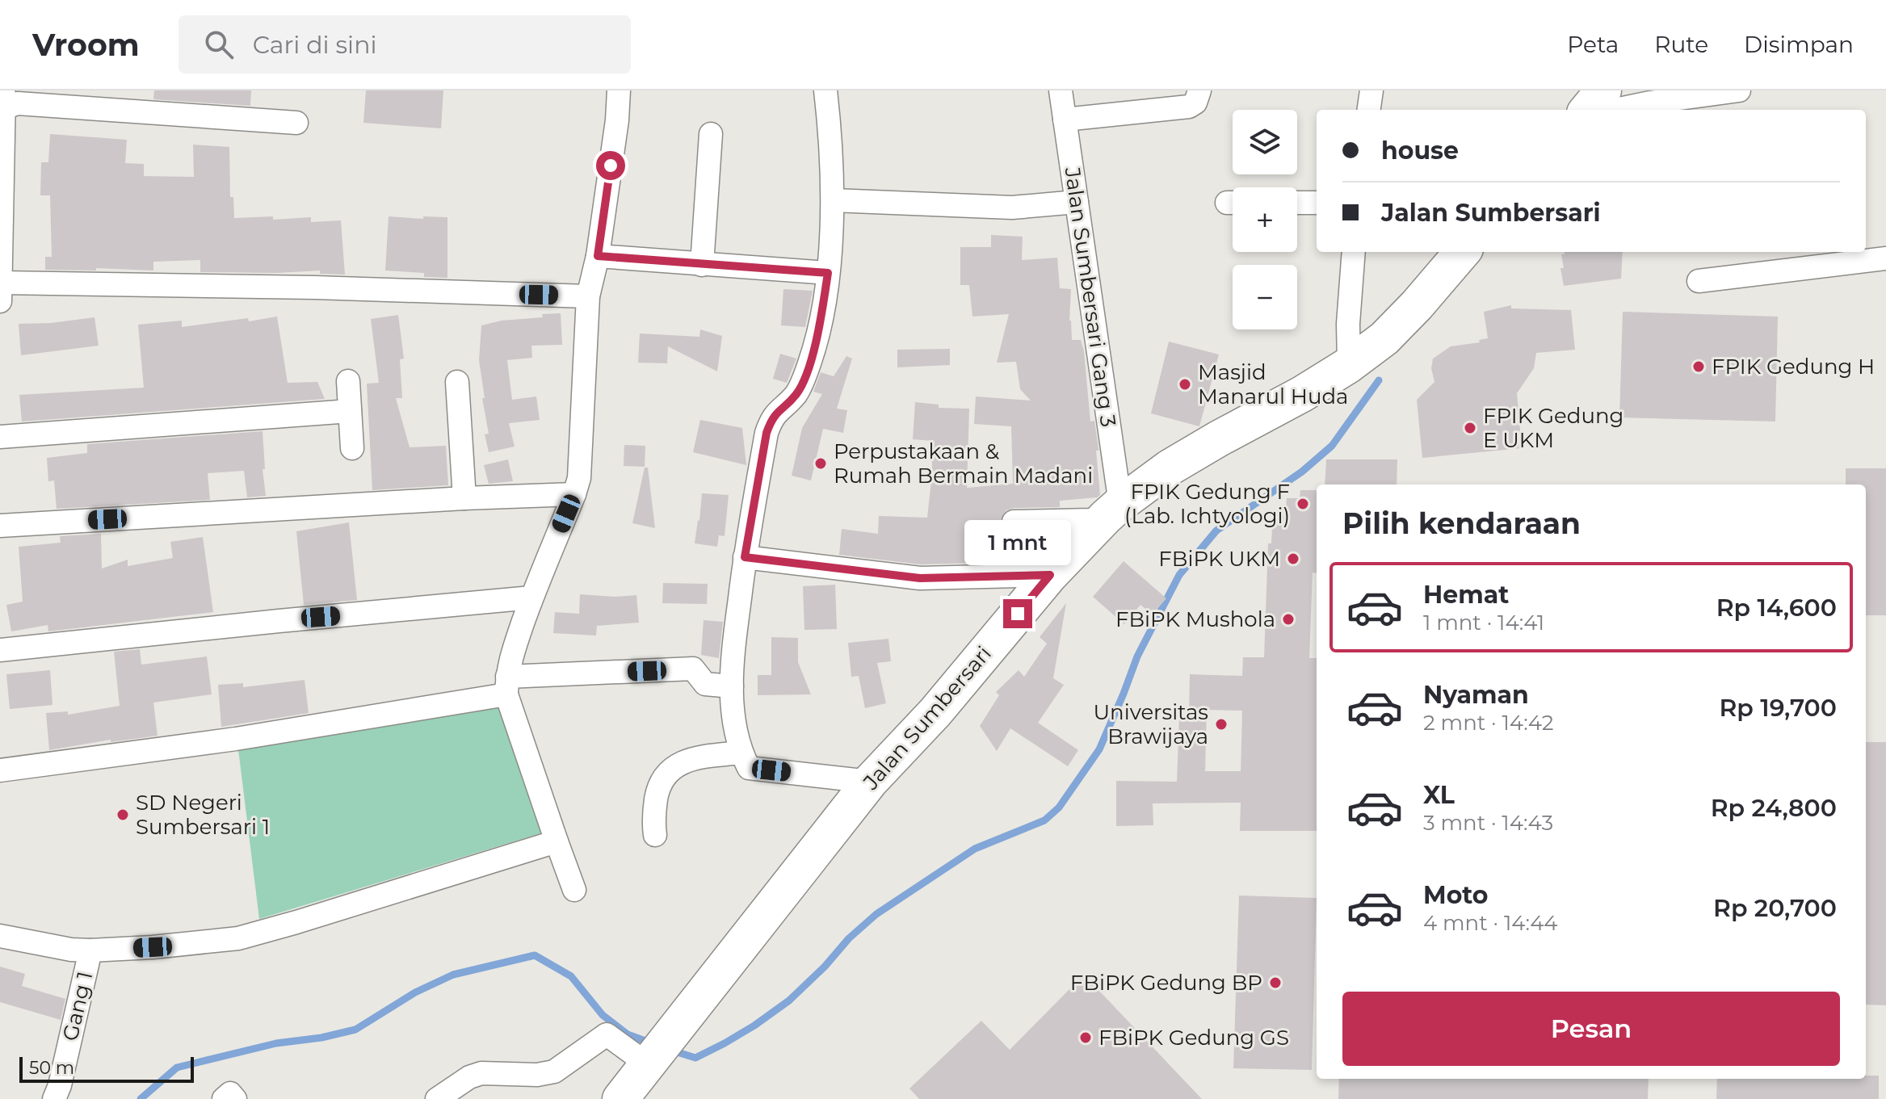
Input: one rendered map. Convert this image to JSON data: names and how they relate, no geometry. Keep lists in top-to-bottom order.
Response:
{
  "streets": {
    "main road": ["Jalan Sumbersari"],
    "street": ["Jalan Sumbersari Gang 3", "Gang 1"]
  },
  "crossings": [
    ["Jalan Sumbersari Gang 3", "Jalan Sumbersari"]
  ],
  "places": [
    "FPIK Gedung H",
    "Masjid Manarul Huda",
    "FPIK Gedung E UKM",
    "Perpustakaan & Rumah Bermain Madani",
    "FPIK Gedung F (Lab. Ichtyologi)",
    "FBiPK UKM",
    "FBiPK Mushola",
    "Universitas Brawijaya",
    "SD Negeri Sumbersari 1",
    "FBiPK Gedung BP",
    "FBiPK Gedung GS"
  ],
  "scale_bar": "50 m",
  "page": {
    "header": "Vroom",
    "search": "Cari di sini",
    "nav": ["Peta", "Rute", "Disimpan"],
    "map_buttons": ["+", "−"],
    "banner": ["house", "Jalan Sumbersari"],
    "heading": "Pilih kendaraan",
    "bubble": "1 mnt",
    "list": [
      {
        "name": "Hemat",
        "note": "1 mnt · 14:41",
        "value": "Rp 14,600"
      },
      {
        "name": "Nyaman",
        "note": "2 mnt · 14:42",
        "value": "Rp 19,700"
      },
      {
        "name": "XL",
        "note": "3 mnt · 14:43",
        "value": "Rp 24,800"
      },
      {
        "name": "Moto",
        "note": "4 mnt · 14:44",
        "value": "Rp 20,700"
      }
    ],
    "buttons": "Pesan",
    "scale": "50 m"
  }
}
